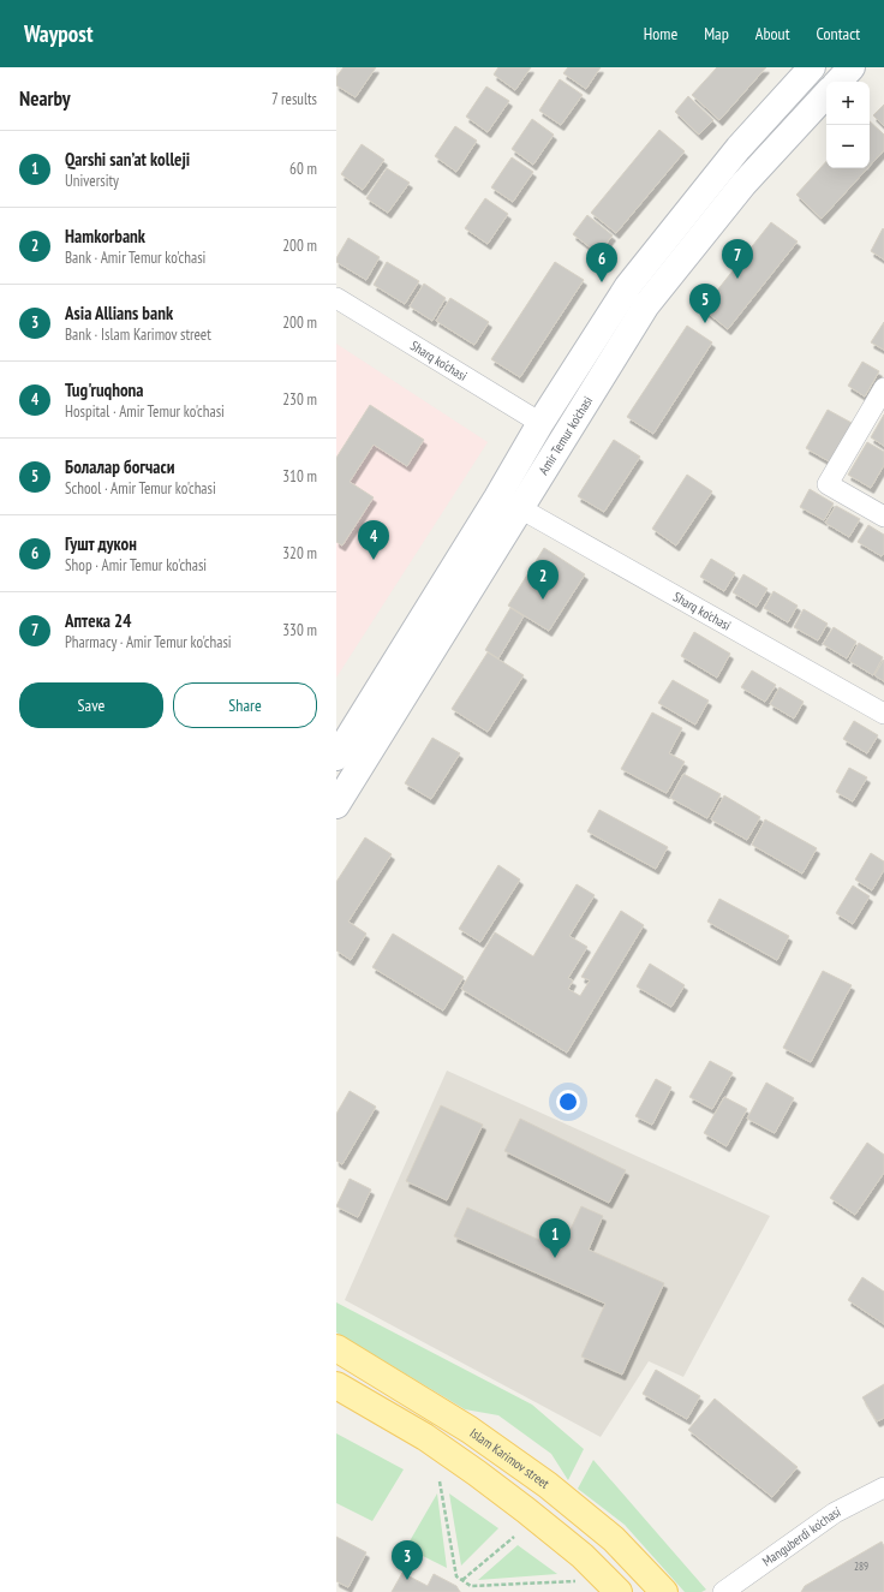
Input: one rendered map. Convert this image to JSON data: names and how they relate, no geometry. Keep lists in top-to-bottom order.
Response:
{
  "streets": {
    "main road": ["Amir Temur ko'chasi", "Islam Karimov street"],
    "street": ["Sharq ko‘chasi", "Sharq ko'chasi", "Manguberdi ko'chasi"]
  },
  "crossings": [
    ["Sharq ko‘chasi", "Amir Temur ko'chasi"],
    ["Amir Temur ko'chasi", "Sharq ko'chasi"]
  ],
  "house_numbers": ["289"],
  "page": {
    "header": "Waypost",
    "nav": [
      "Home",
      "Map",
      "About",
      "Contact"
    ],
    "heading": ["Nearby", "7 results"],
    "map_buttons": ["+", "−"],
    "list": [
      {
        "mark": "1",
        "name": "Qarshi san’at kolleji",
        "note": "University",
        "value": "60 m"
      },
      {
        "mark": "2",
        "name": "Hamkorbank",
        "note": "Bank · Amir Temur ko'chasi",
        "value": "200 m"
      },
      {
        "mark": "3",
        "name": "Asia Allians bank",
        "note": "Bank · Islam Karimov street",
        "value": "200 m"
      },
      {
        "mark": "4",
        "name": "Tug'ruqhona",
        "note": "Hospital · Amir Temur ko'chasi",
        "value": "230 m"
      },
      {
        "mark": "5",
        "name": "Болалар богчаси",
        "note": "School · Amir Temur ko'chasi",
        "value": "310 m"
      },
      {
        "mark": "6",
        "name": "Гушт дукон",
        "note": "Shop · Amir Temur ko'chasi",
        "value": "320 m"
      },
      {
        "mark": "7",
        "name": "Аптека 24",
        "note": "Pharmacy · Amir Temur ko'chasi",
        "value": "330 m"
      }
    ],
    "pins": [
      "7",
      "6",
      "5",
      "4",
      "2",
      "1",
      "3"
    ],
    "buttons": ["Save", "Share"]
  }
}
